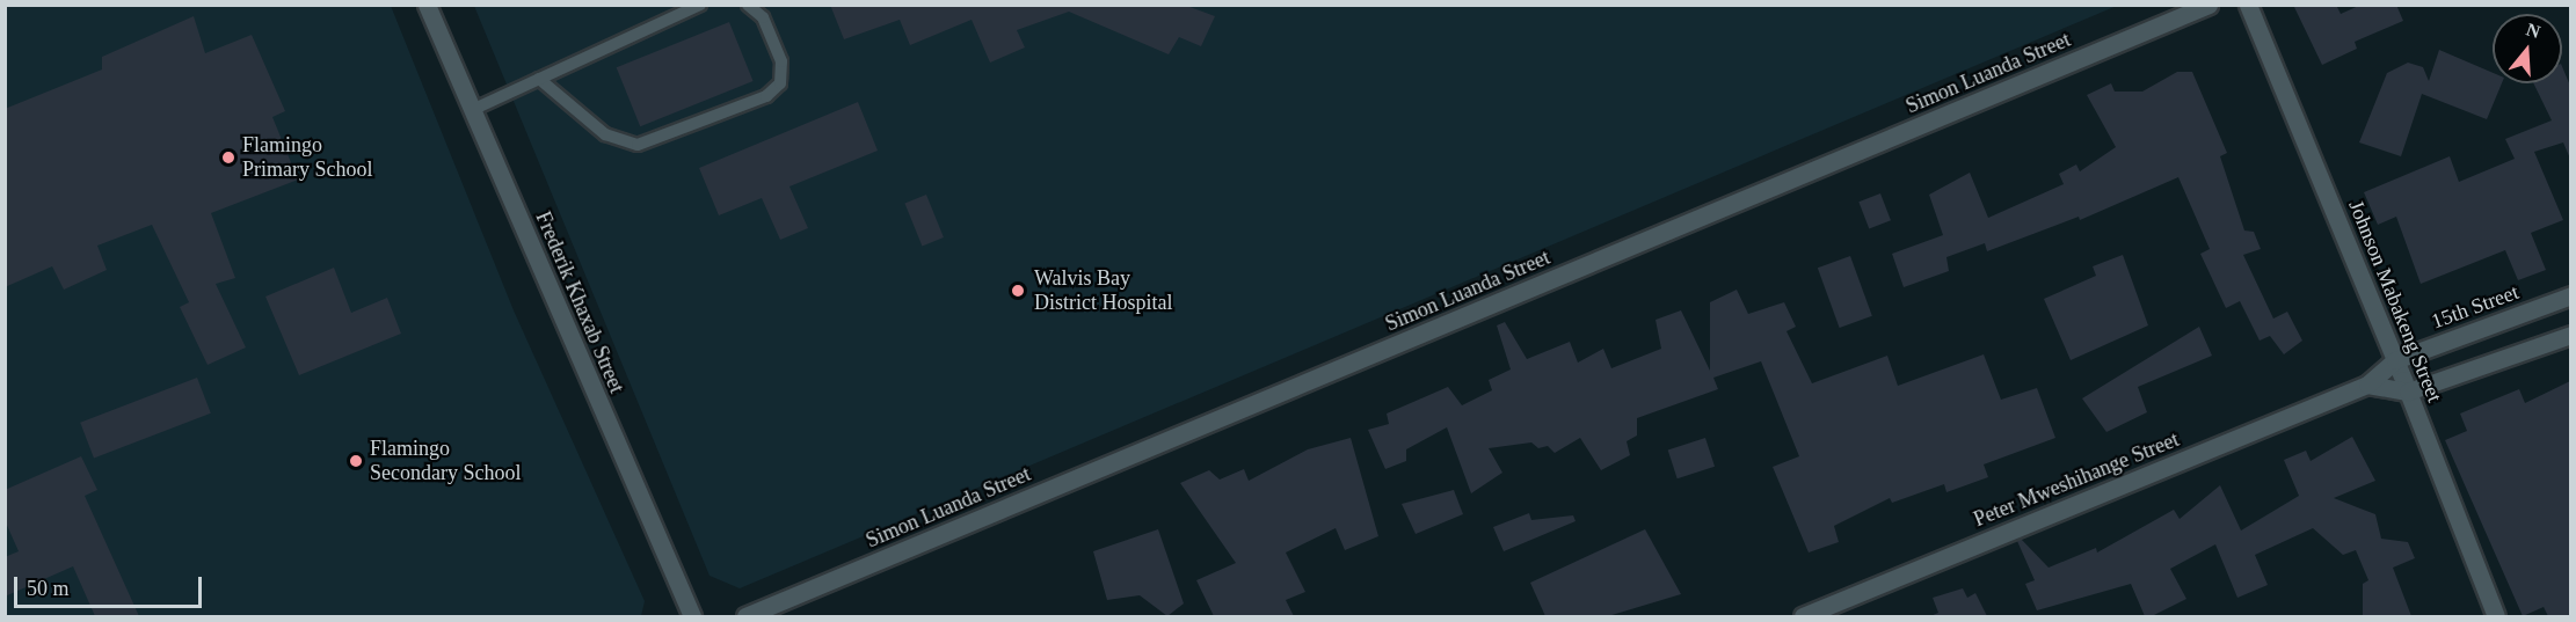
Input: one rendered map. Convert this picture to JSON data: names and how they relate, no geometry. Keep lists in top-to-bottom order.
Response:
{
  "streets": {
    "street": [
      "Simon Luanda Street",
      "Johnson Mabakeng Street",
      "Frederik Khaxab Street",
      "15th Street",
      "Peter Mweshihange Street"
    ]
  },
  "crossings": [
    ["Johnson Mabakeng Street", "15th Street"],
    ["15th Street", "Peter Mweshihange Street"]
  ],
  "places": ["Flamingo Primary School", "Walvis Bay District Hospital", "Flamingo Secondary School"],
  "scale_bar": "50 m",
  "north": "top"
}
